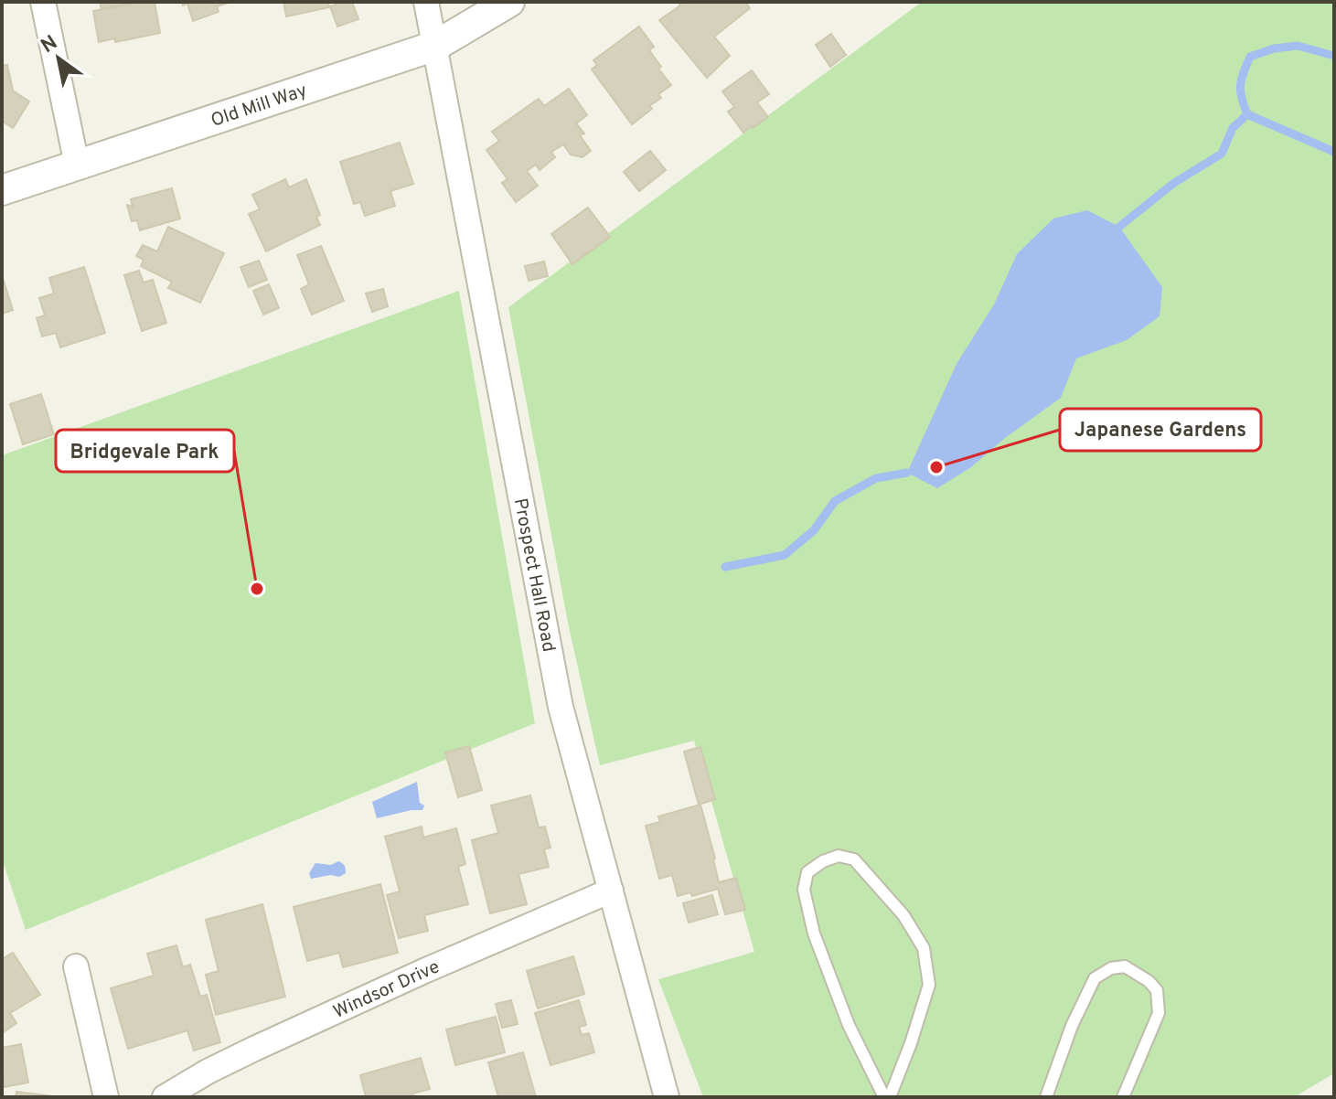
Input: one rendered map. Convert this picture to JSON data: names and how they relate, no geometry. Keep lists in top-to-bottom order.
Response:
{
  "streets": {
    "street": ["Old Mill Way", "Prospect Hall Road", "Windsor Drive"]
  },
  "crossings": [
    ["Old Mill Way", "Prospect Hall Road"],
    ["Prospect Hall Road", "Windsor Drive"]
  ],
  "places": ["Japanese Gardens", "Bridgevale Park"],
  "north": "top left"
}
